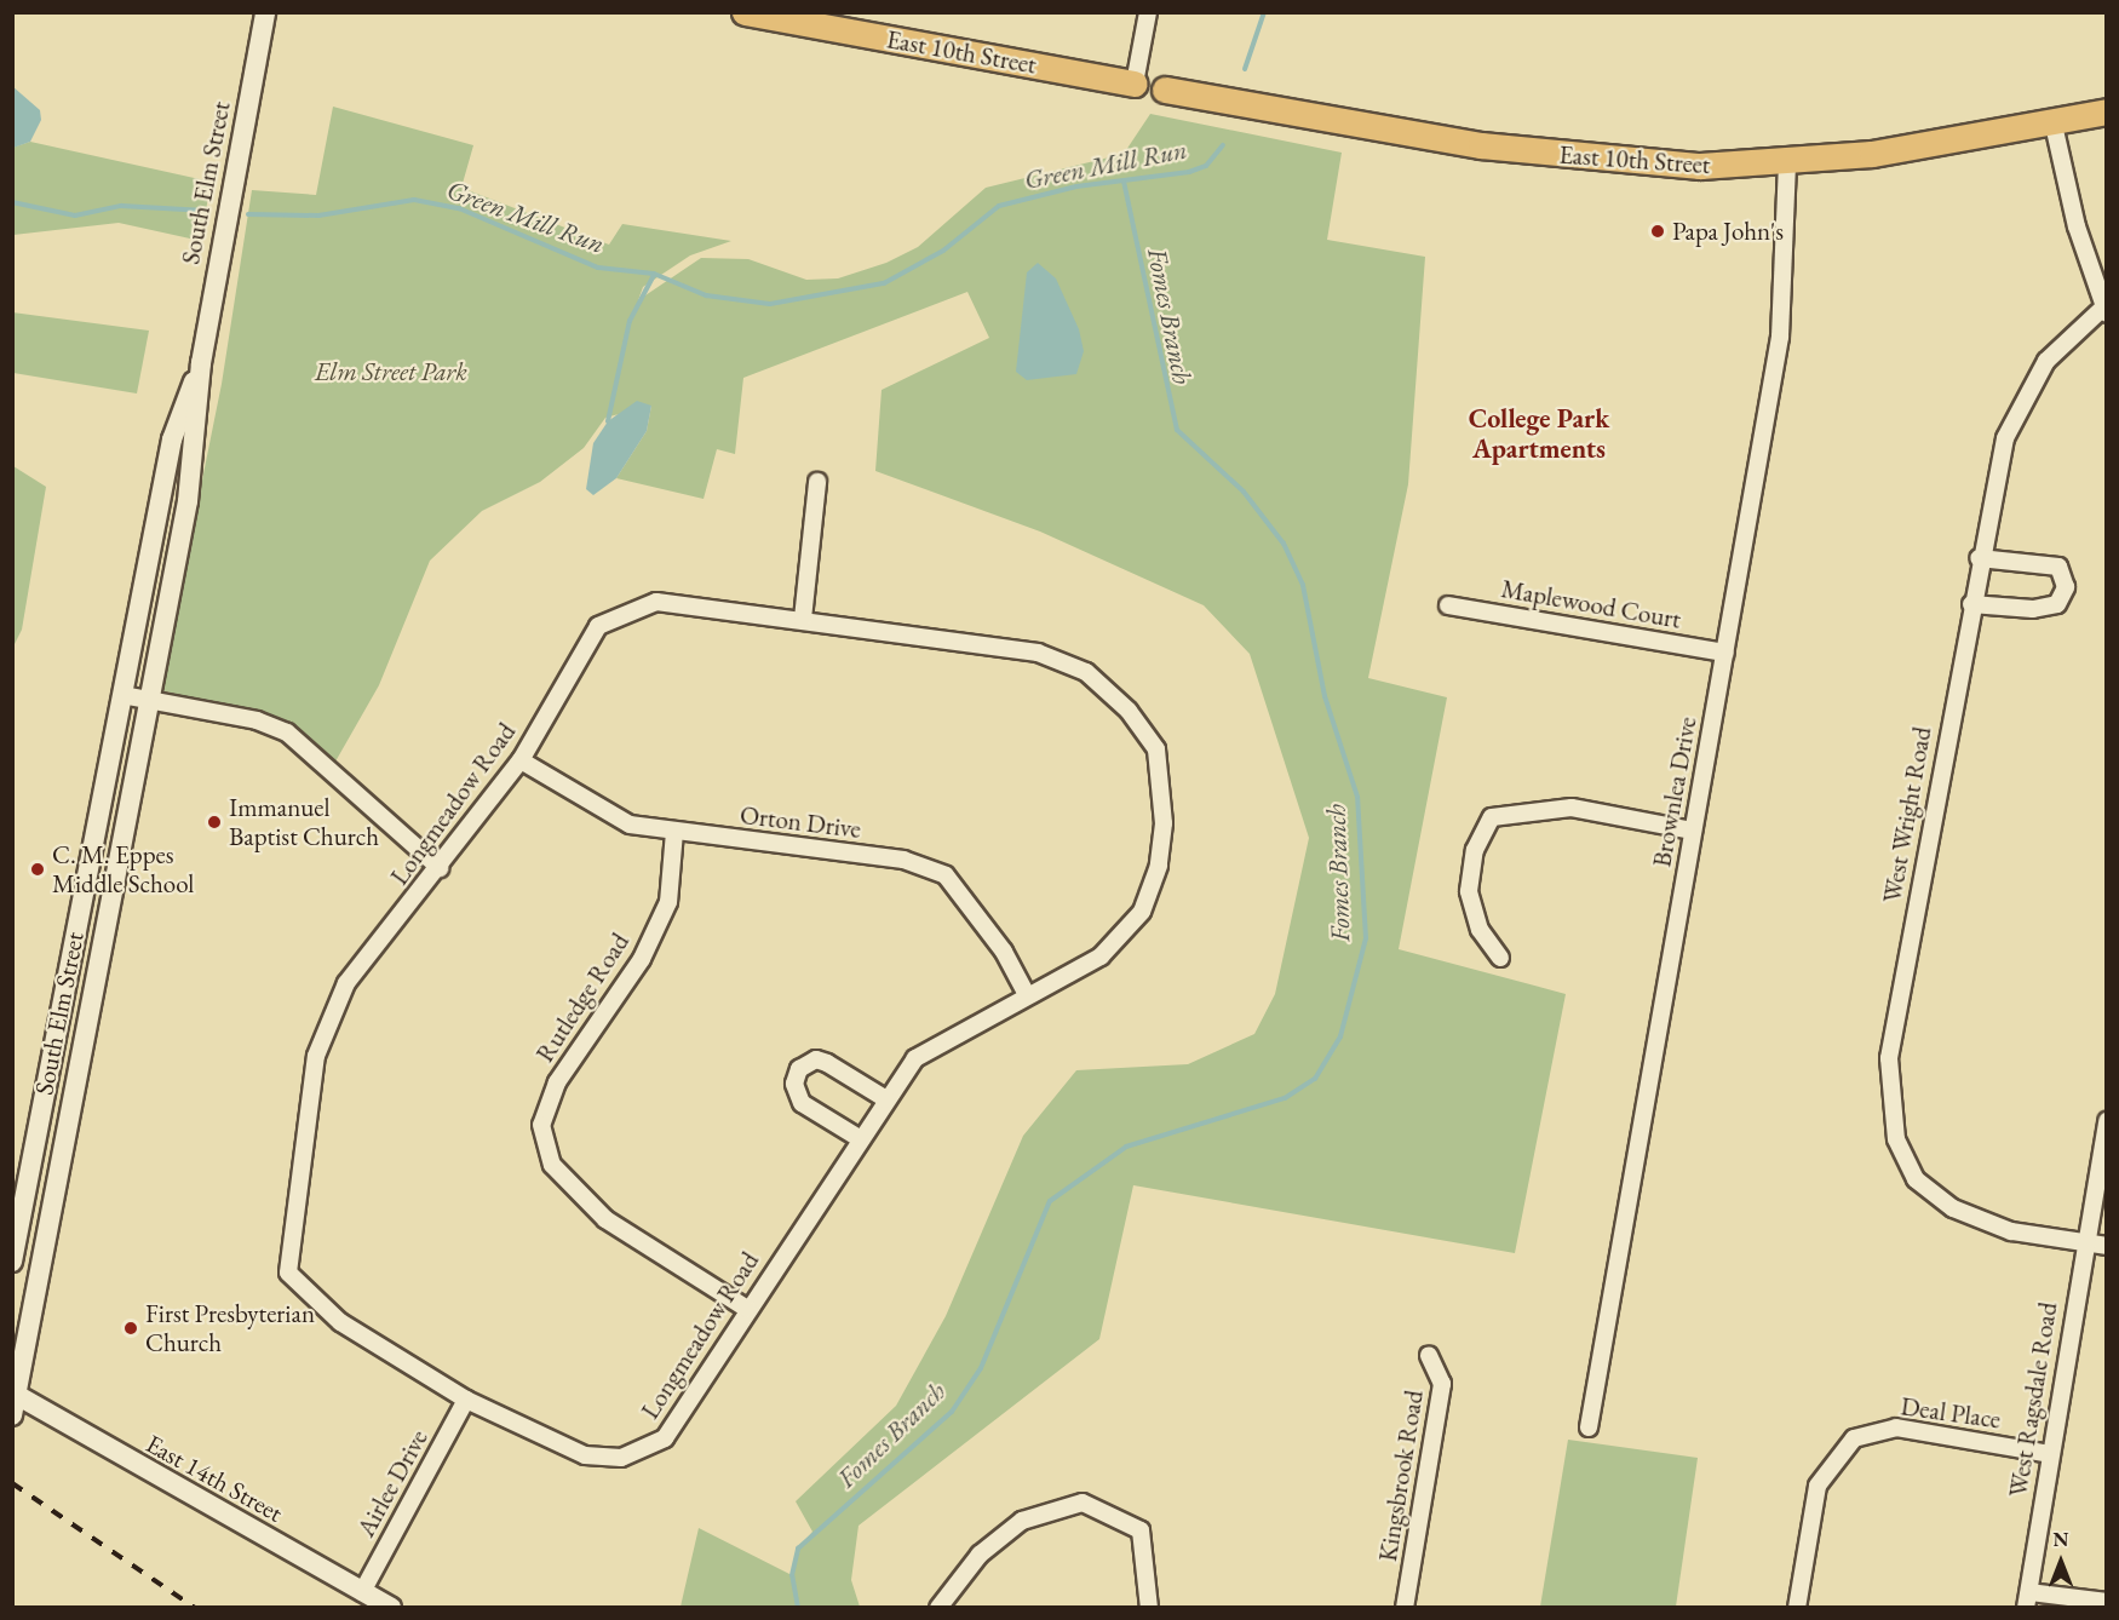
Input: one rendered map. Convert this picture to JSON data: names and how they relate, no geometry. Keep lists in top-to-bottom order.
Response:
{
  "streets": {
    "main road": ["East 10th Street"],
    "street": [
      "South Elm Street",
      "Maplewood Court",
      "Brownlea Drive",
      "Longmeadow Road",
      "West Wright Road",
      "Orton Drive",
      "Rutledge Road",
      "West Ragsdale Road",
      "Deal Place",
      "Kingsbrook Road",
      "East 14th Street",
      "Airlee Drive"
    ]
  },
  "crossings": [
    ["East 10th Street", "Brownlea Drive"],
    ["South Elm Street", "East 14th Street"],
    ["Maplewood Court", "Brownlea Drive"],
    ["Longmeadow Road", "Orton Drive"],
    ["Longmeadow Road", "Rutledge Road"],
    ["Longmeadow Road", "Airlee Drive"],
    ["West Wright Road", "West Ragsdale Road"],
    ["Orton Drive", "Rutledge Road"],
    ["West Ragsdale Road", "Deal Place"],
    ["East 14th Street", "Airlee Drive"]
  ],
  "districts": ["College Park Apartments"],
  "water": ["Green Mill Run", "Fomes Branch"],
  "parks": ["Elm Street Park"],
  "places": [
    "Papa John's",
    "Immanuel Baptist Church",
    "C. M. Eppes Middle School",
    "First Presbyterian Church"
  ],
  "north": "top"
}
